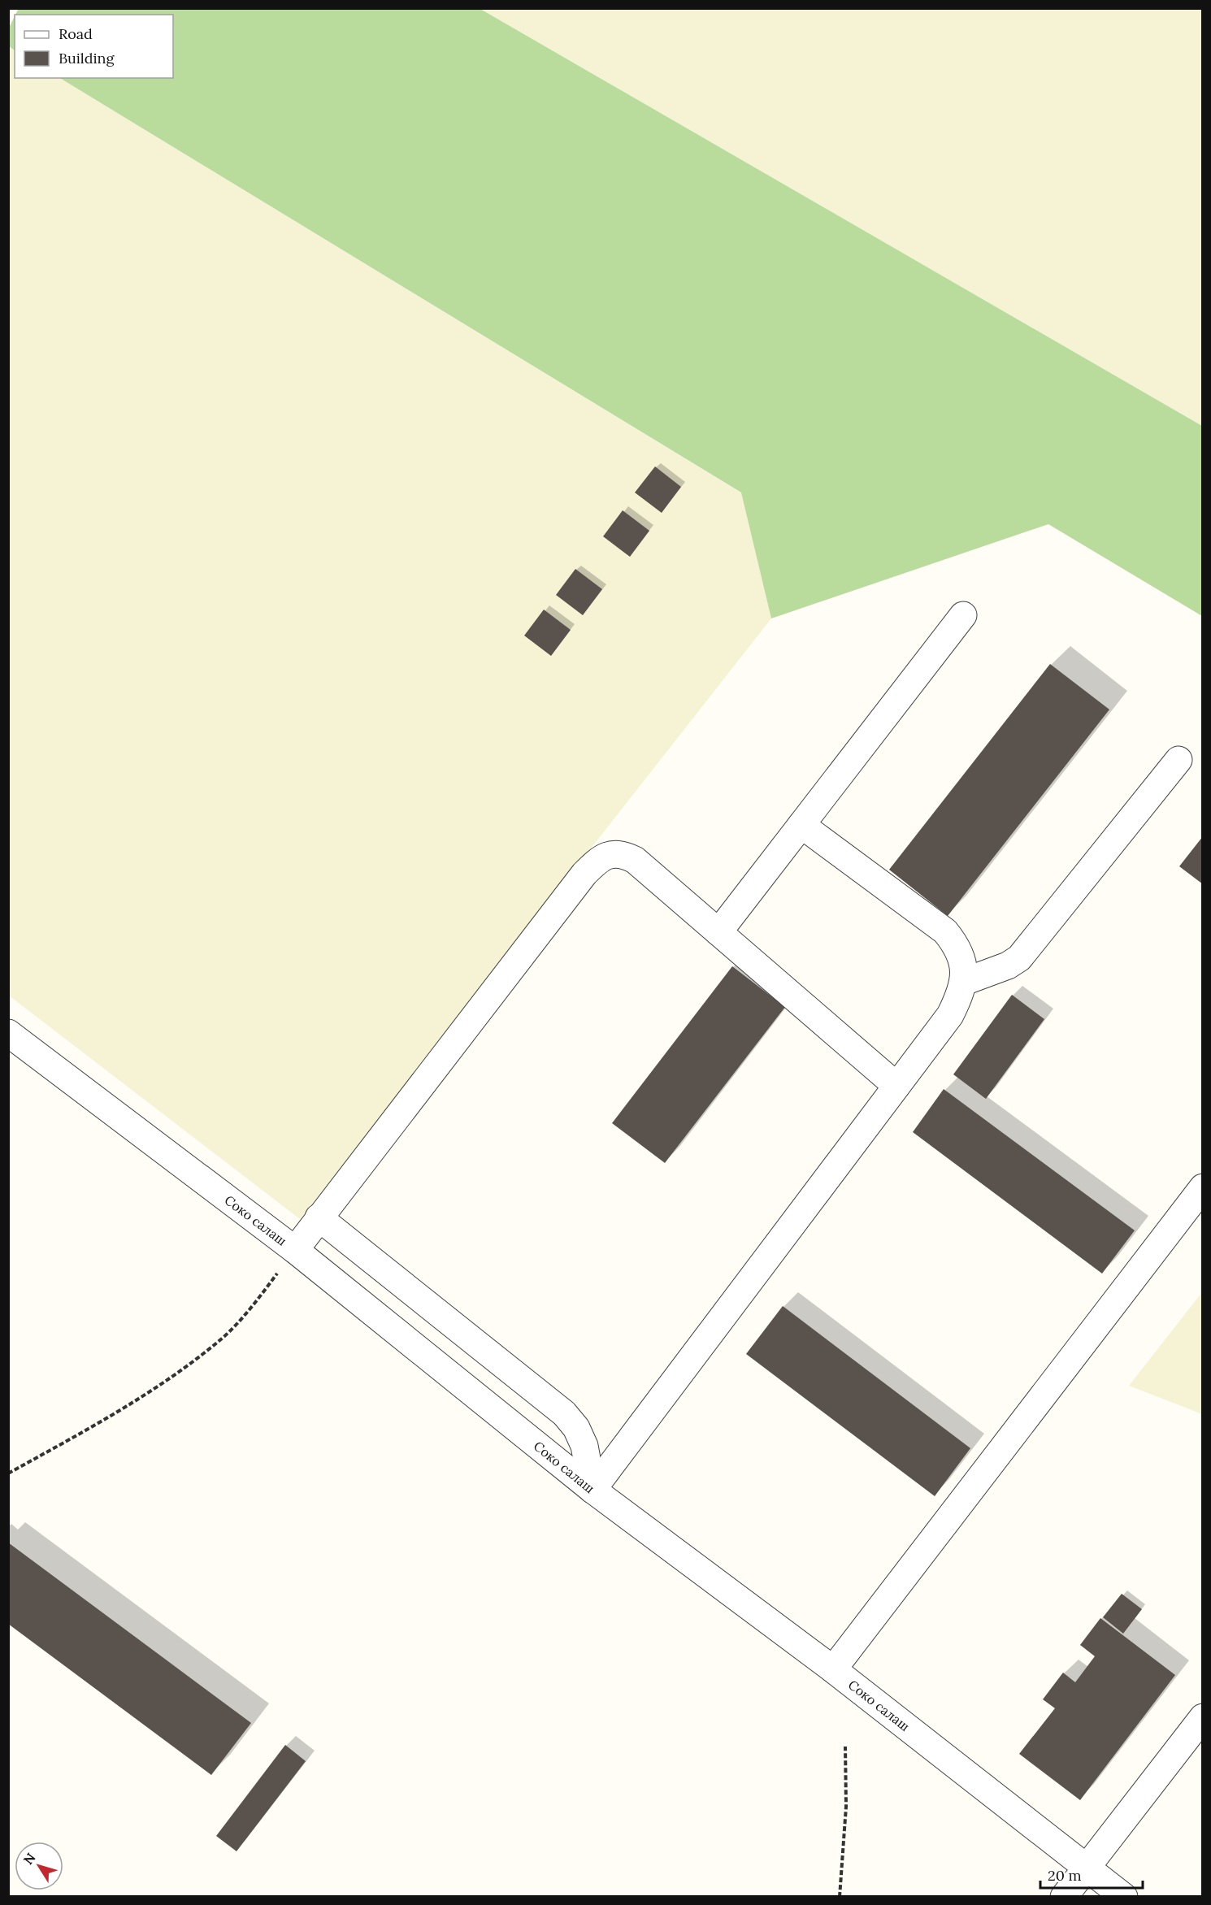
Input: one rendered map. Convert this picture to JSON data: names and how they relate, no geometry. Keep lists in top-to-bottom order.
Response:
{
  "streets": {
    "lane": ["Соко салаш"]
  },
  "legend": ["Road", "Building"],
  "scale_bar": "20 m",
  "north": "top left"
}
